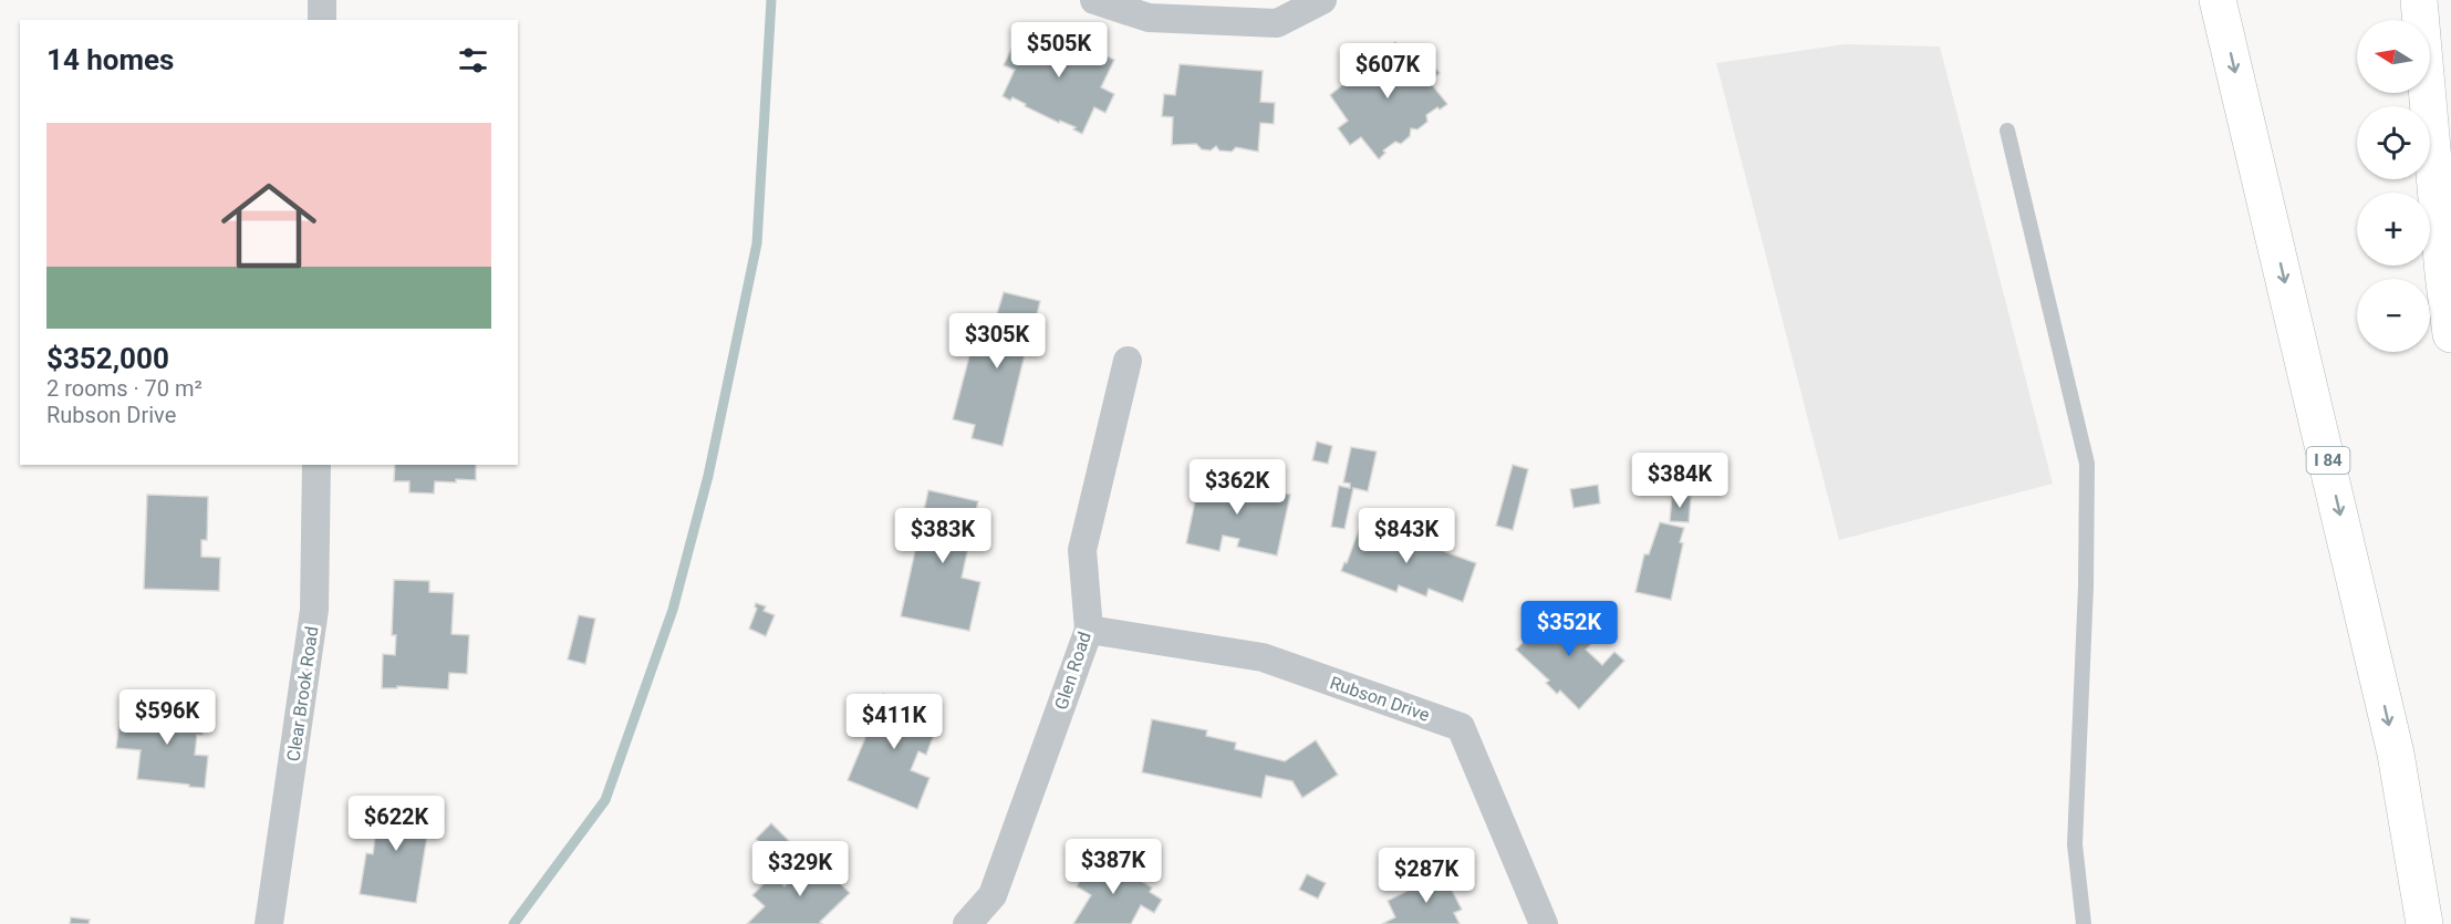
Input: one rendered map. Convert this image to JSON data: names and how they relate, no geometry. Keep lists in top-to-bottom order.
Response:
{
  "streets": {
    "highway": ["I 84"],
    "street": ["Glen Road", "Clear Brook Road", "Rubson Drive"]
  },
  "crossings": [
    ["Glen Road", "Rubson Drive"]
  ],
  "north": "left",
  "page": {
    "map_buttons": ["+", "−"],
    "heading": "14 homes",
    "price": [
      "$505K",
      "$607K",
      "$305K",
      "$384K",
      "$362K",
      "$383K",
      "$843K",
      "$352K",
      "$596K",
      "$411K",
      "$622K",
      "$387K",
      "$329K",
      "$287K"
    ],
    "list": [
      {
        "name": "$352,000",
        "note": "2 rooms · 70 m² · Rubson Drive"
      }
    ]
  }
}
